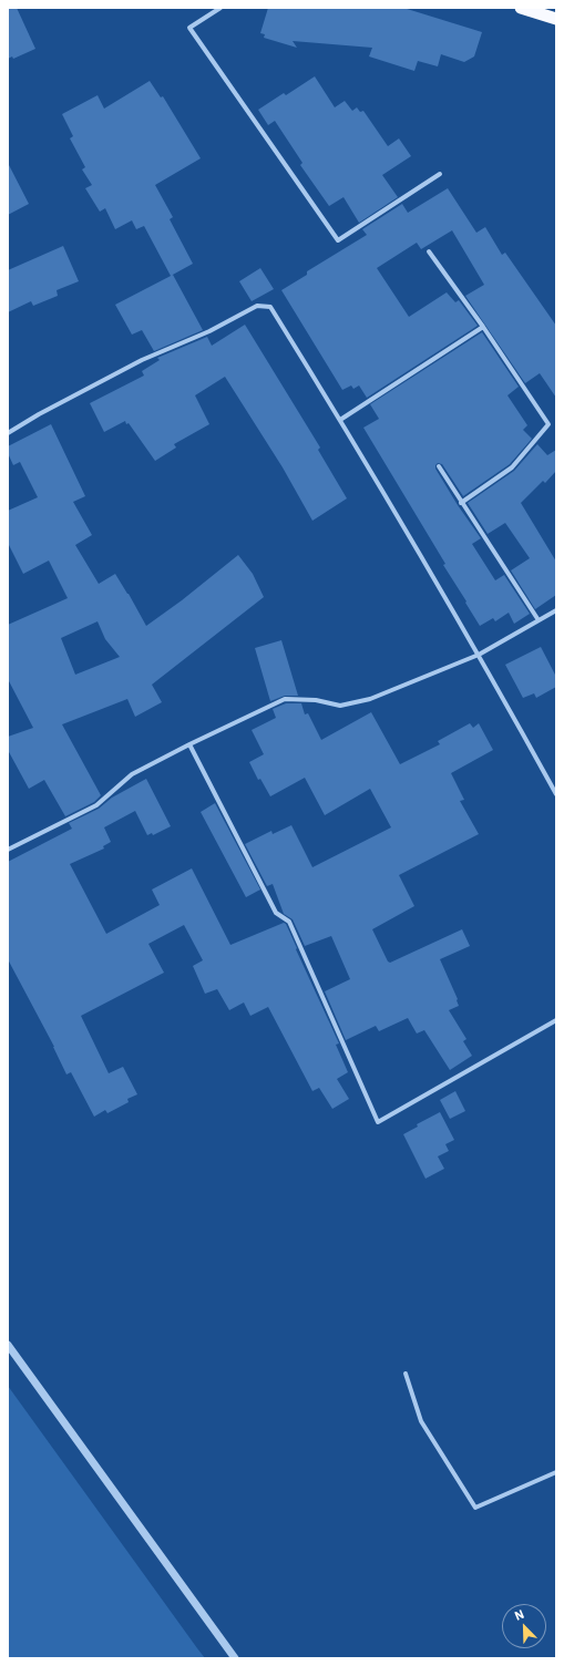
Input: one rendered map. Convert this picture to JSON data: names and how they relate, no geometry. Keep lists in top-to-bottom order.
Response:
{
  "north": "top left"
}
